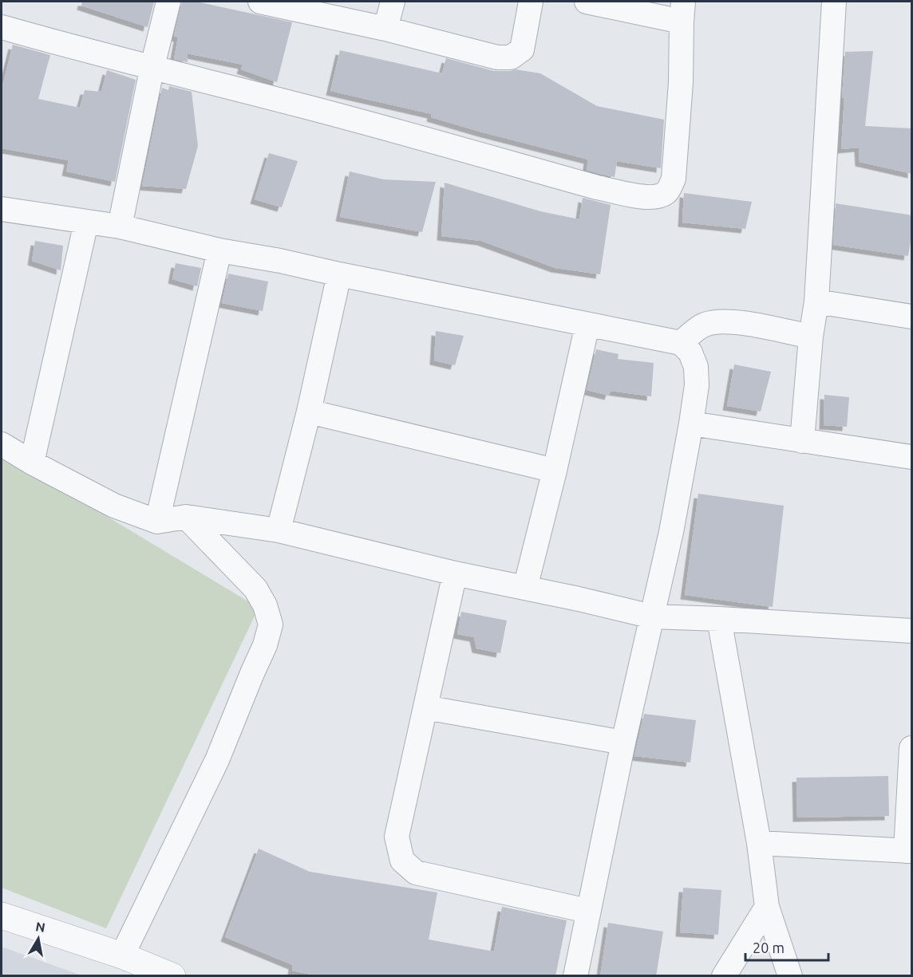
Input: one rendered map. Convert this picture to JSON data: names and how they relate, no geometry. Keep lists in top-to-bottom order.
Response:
{
  "scale_bar": "20 m",
  "north": "top"
}
